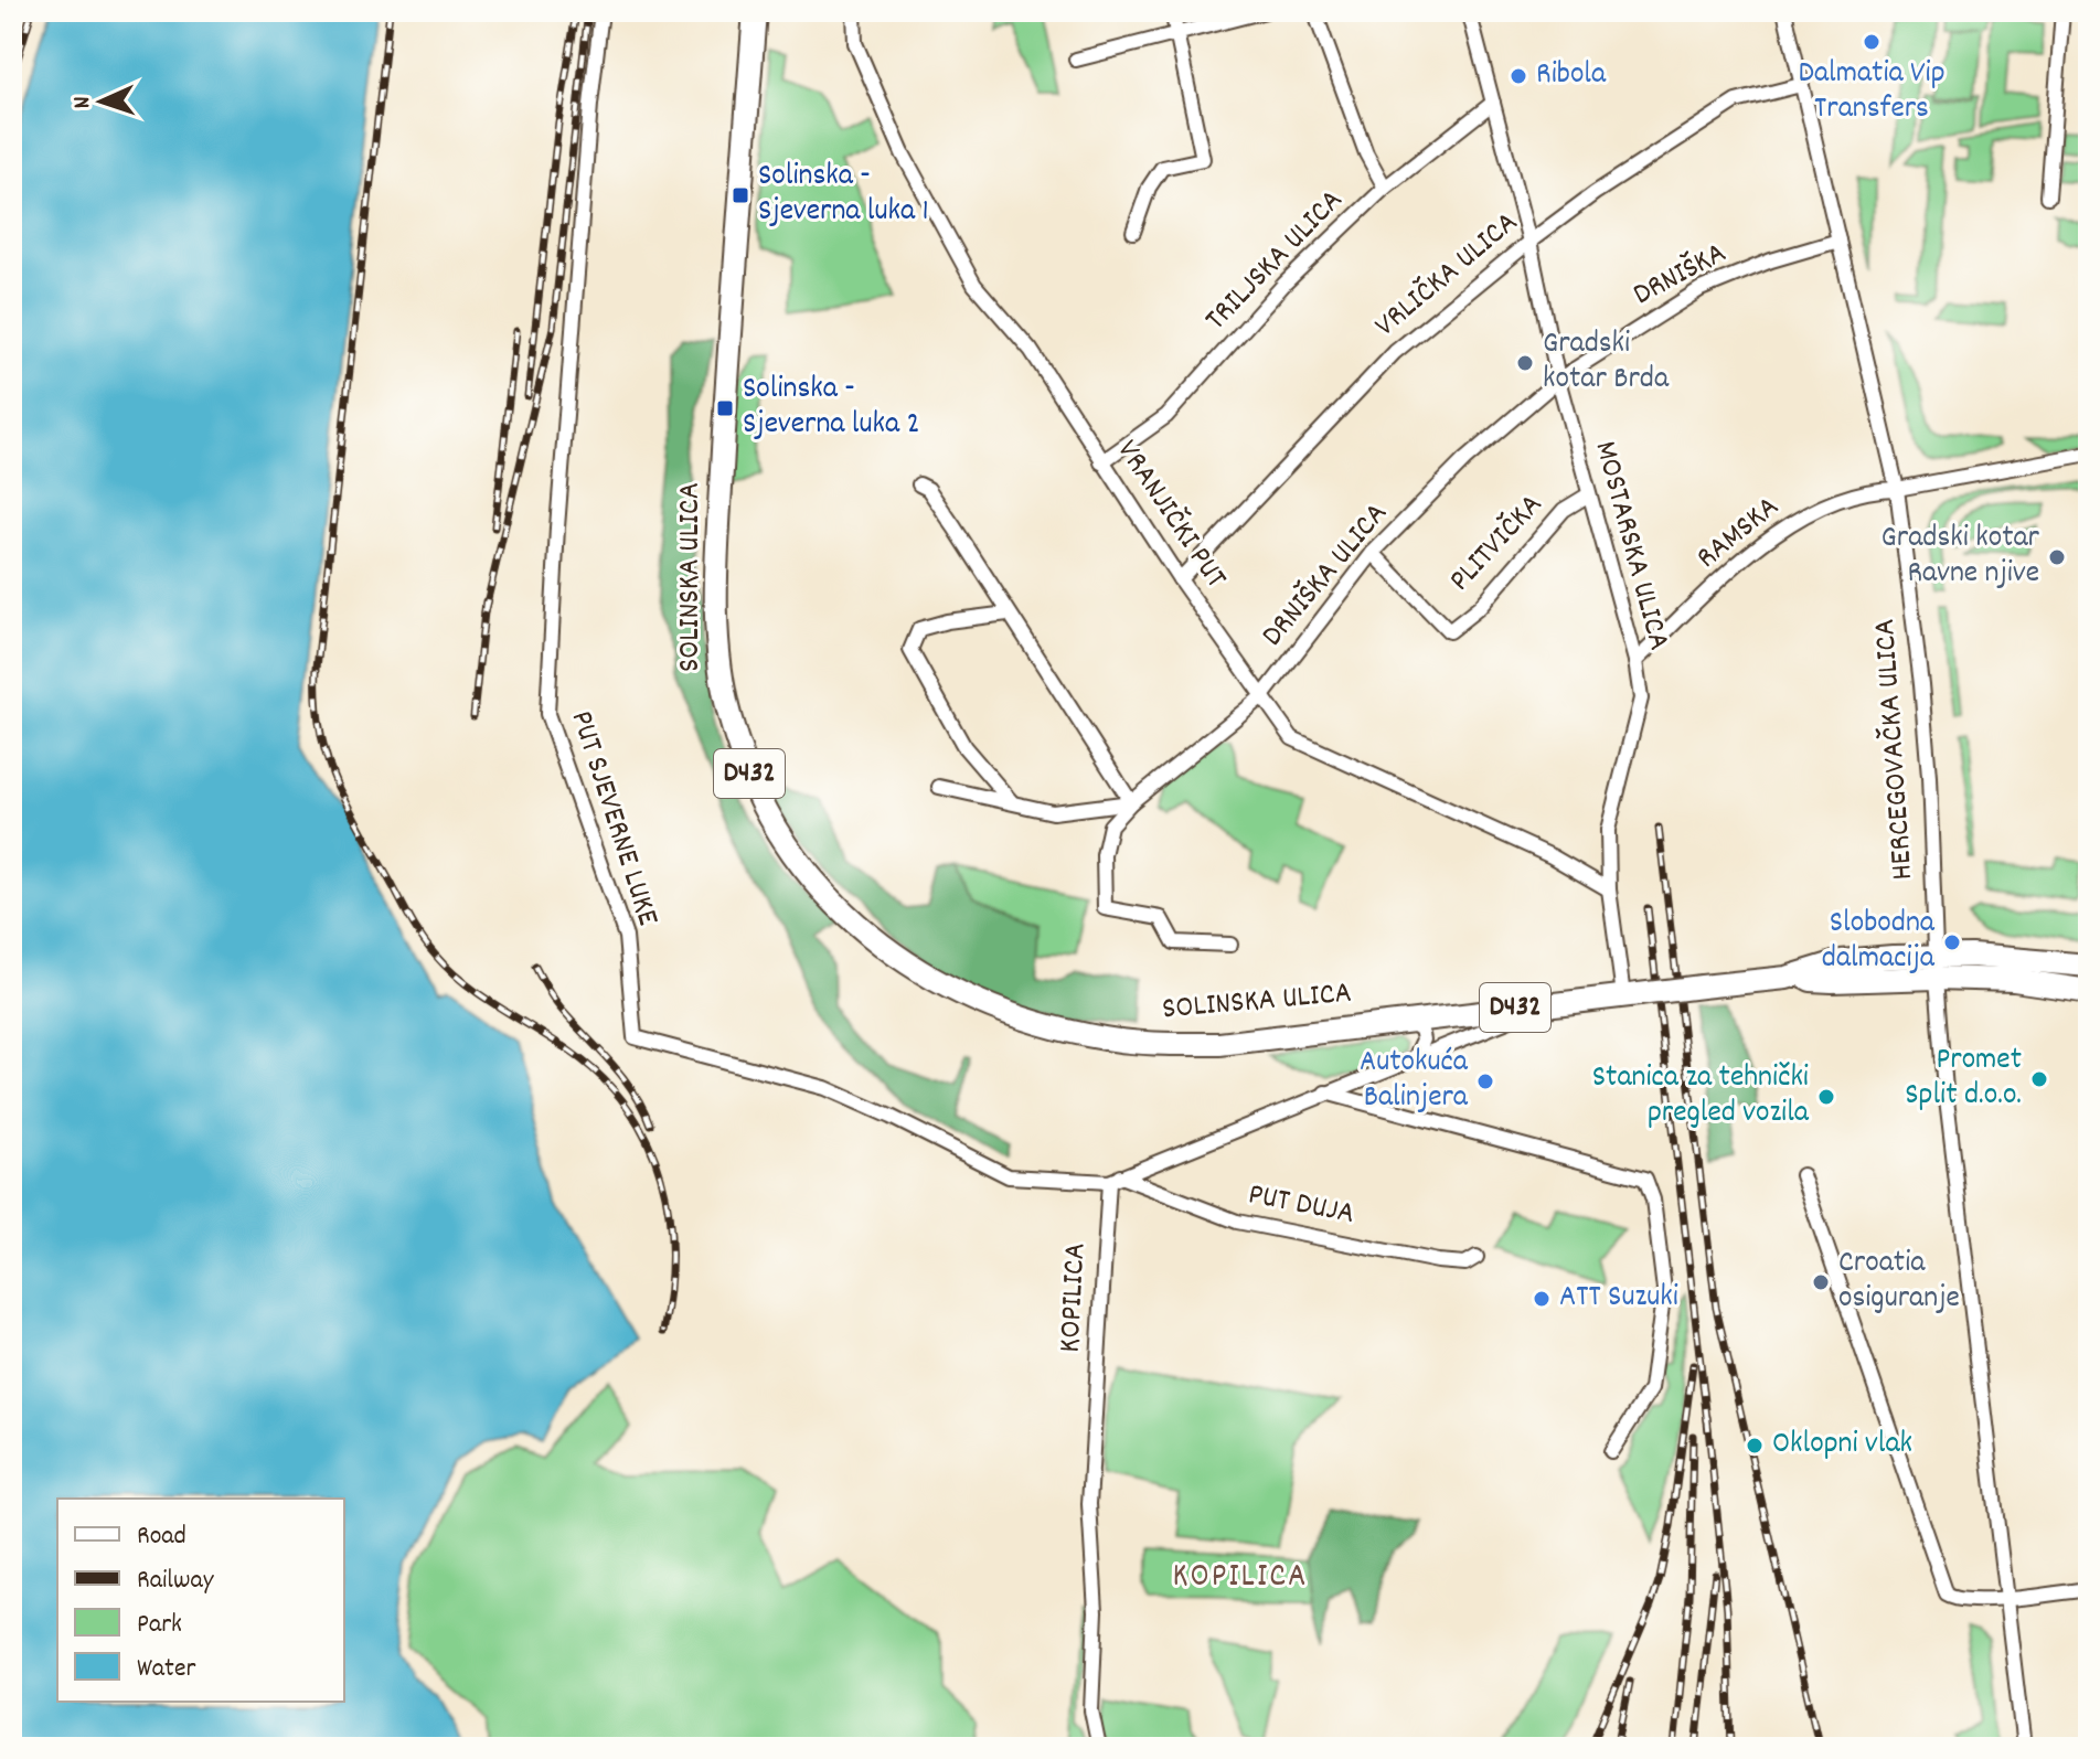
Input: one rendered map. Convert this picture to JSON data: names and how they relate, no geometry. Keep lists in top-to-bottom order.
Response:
{
  "streets": {
    "main road": ["SOLINSKA ULICA", "D432"],
    "street": [
      "TRILJSKA ULICA",
      "VRLIČKA ULICA",
      "DRNIŠKA",
      "VRANJIČKI PUT",
      "RAMSKA",
      "PLITVIČKA",
      "MOSTARSKA ULICA",
      "DRNIŠKA ULICA",
      "HERCEGOVAČKA ULICA",
      "PUT SJEVERNE LUKE",
      "PUT DUJA",
      "KOPILICA"
    ]
  },
  "crossings": [
    ["TRILJSKA ULICA", "VRANJIČKI PUT"],
    ["TRILJSKA ULICA", "MOSTARSKA ULICA"],
    ["VRLIČKA ULICA", "VRANJIČKI PUT"],
    ["VRLIČKA ULICA", "MOSTARSKA ULICA"],
    ["VRLIČKA ULICA", "HERCEGOVAČKA ULICA"],
    ["DRNIŠKA", "MOSTARSKA ULICA"],
    ["DRNIŠKA", "DRNIŠKA ULICA"],
    ["DRNIŠKA", "HERCEGOVAČKA ULICA"],
    ["VRANJIČKI PUT", "MOSTARSKA ULICA"],
    ["VRANJIČKI PUT", "DRNIŠKA ULICA"],
    ["RAMSKA", "MOSTARSKA ULICA"],
    ["RAMSKA", "HERCEGOVAČKA ULICA"],
    ["PLITVIČKA", "MOSTARSKA ULICA"],
    ["PLITVIČKA", "DRNIŠKA ULICA"],
    ["MOSTARSKA ULICA", "DRNIŠKA ULICA"],
    ["MOSTARSKA ULICA", "SOLINSKA ULICA"],
    ["MOSTARSKA ULICA", "D432"],
    ["SOLINSKA ULICA", "D432"],
    ["HERCEGOVAČKA ULICA", "D432"],
    ["PUT SJEVERNE LUKE", "PUT DUJA"],
    ["PUT SJEVERNE LUKE", "KOPILICA"],
    ["PUT DUJA", "KOPILICA"]
  ],
  "districts": ["KOPILICA"],
  "places": {
    "other": [
      "Dalmatia Vip Transfers",
      "Ribola",
      "Gradski kotar Brda",
      "Gradski kotar Ravne njive",
      "Slobodna dalmacija",
      "Promet Split d.o.o.",
      "Autokuća Balinjera",
      "Stanica za tehnički pregled vozila",
      "Croatia osiguranje",
      "ATT Suzuki",
      "Oklopni vlak"
    ],
    "transit": ["Solinska - Sjeverna luka 1", "Solinska - Sjeverna luka 2"]
  },
  "legend": [
    "Road",
    "Railway",
    "Park",
    "Water"
  ],
  "north": "left"
}
